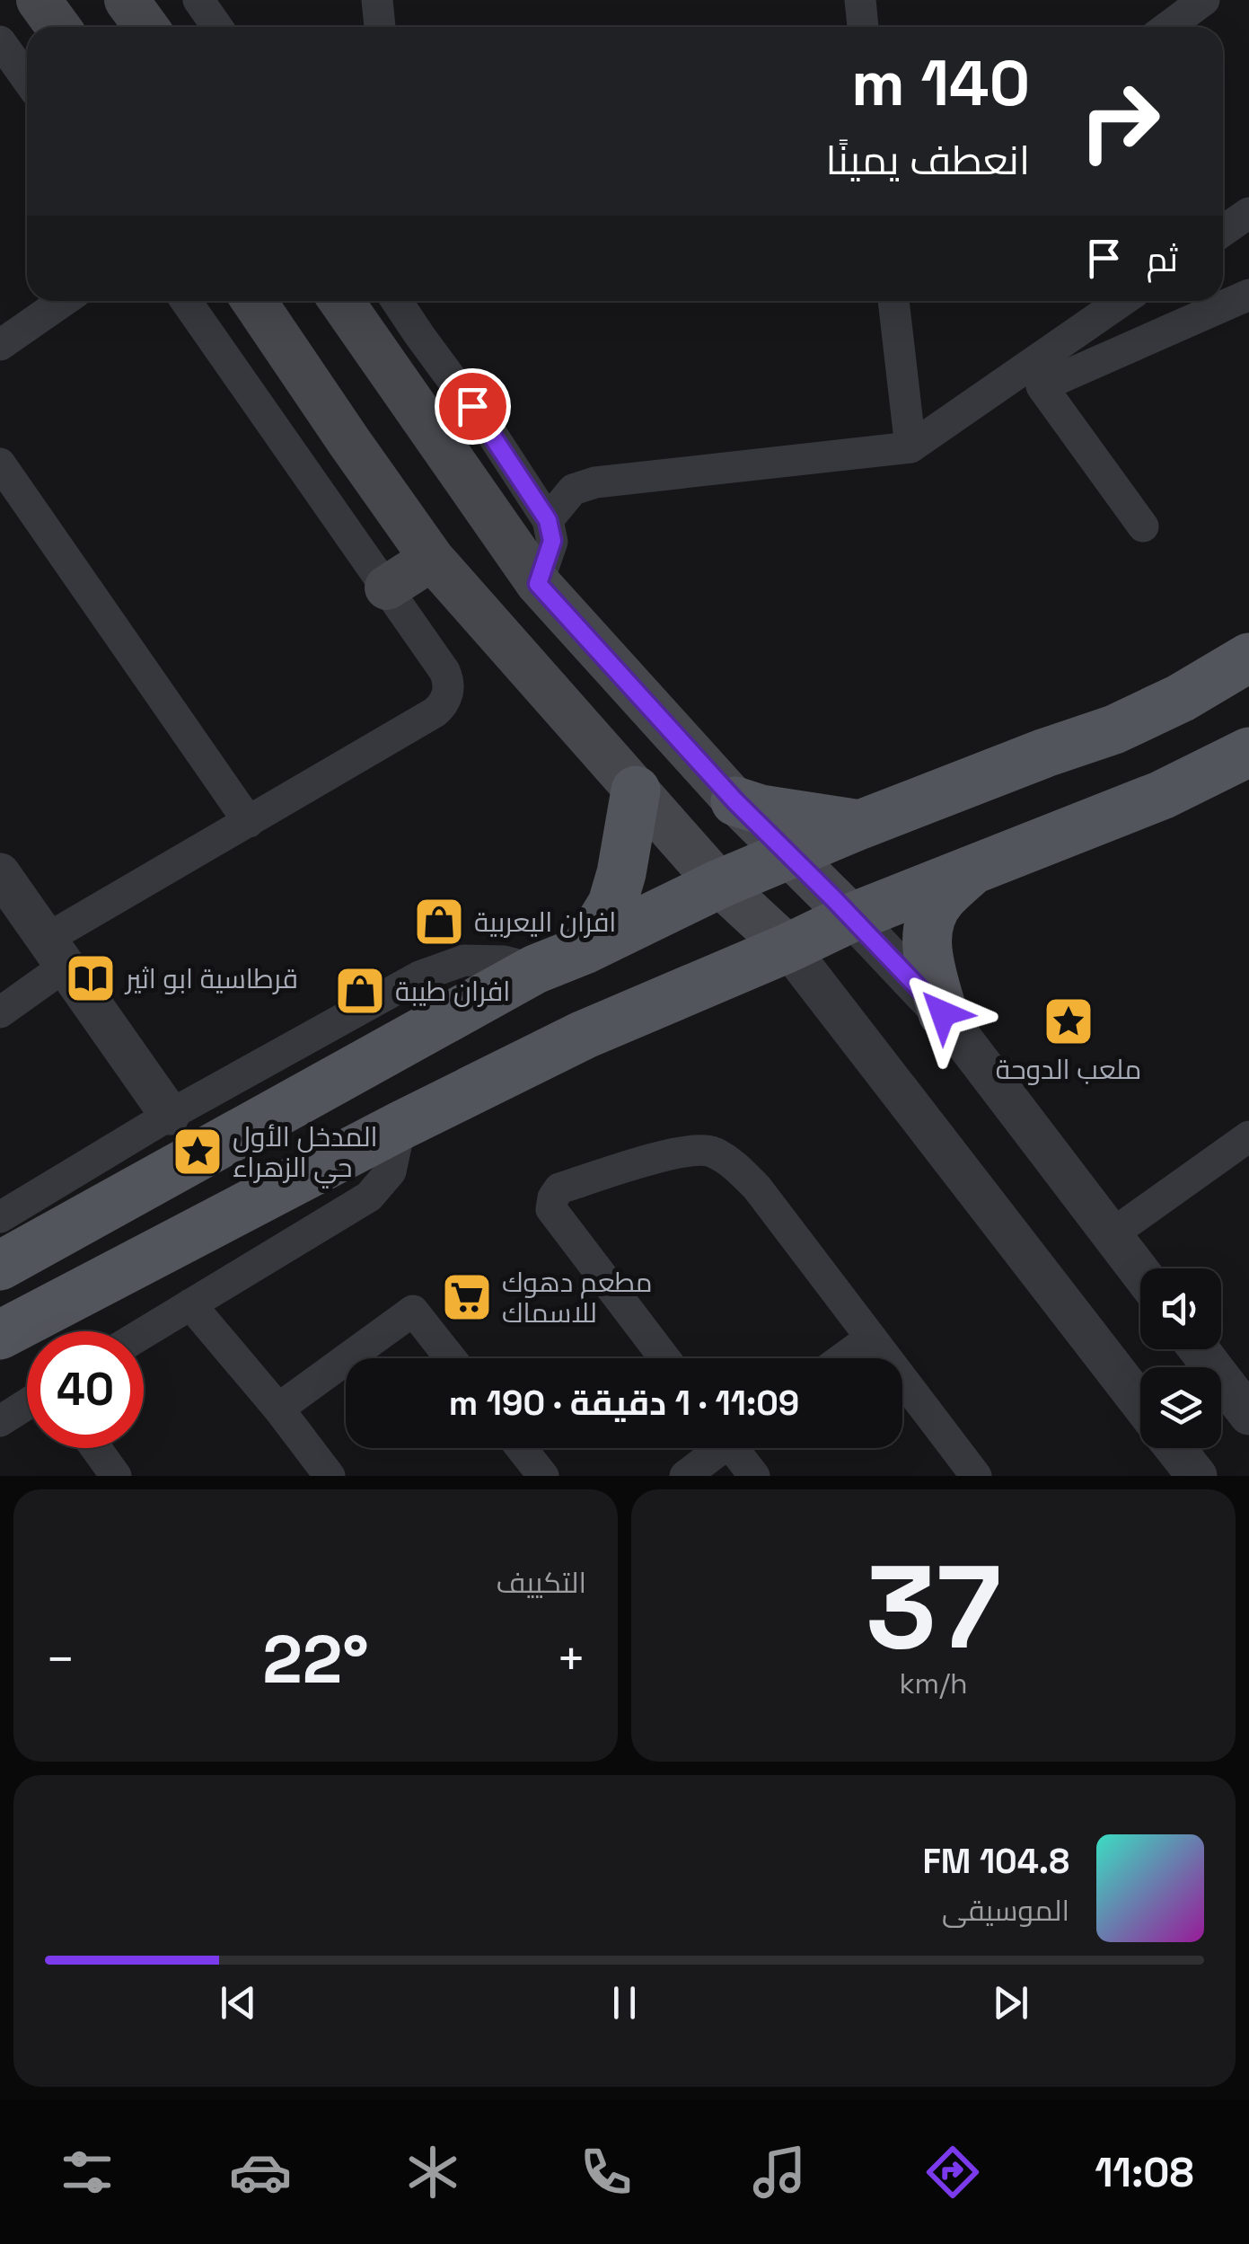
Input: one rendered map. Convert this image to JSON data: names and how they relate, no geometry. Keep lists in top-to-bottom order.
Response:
{
  "places": {
    "shop": ["افران اليعربية", "افران طيبة"],
    "library": ["قرطاسية ابو اثير"],
    "place": ["ملعب الدوحة", "المدخل الأول حي الزهراء"],
    "supermarket": ["مطعم دهوك للاسماك"]
  },
  "page": {
    "turn": ["140 m", "انعطف يمينًا"],
    "then": "ثم",
    "limit": "40",
    "trip": "11:09 · 1 دقيقة · 190 m",
    "tile": [
      ["37", "km/h"],
      "التكييف"
    ],
    "heat": ["−", "22°", "+"],
    "song": ["104.8 FM", "الموسيقى"],
    "tabs": "11:08"
  }
}
